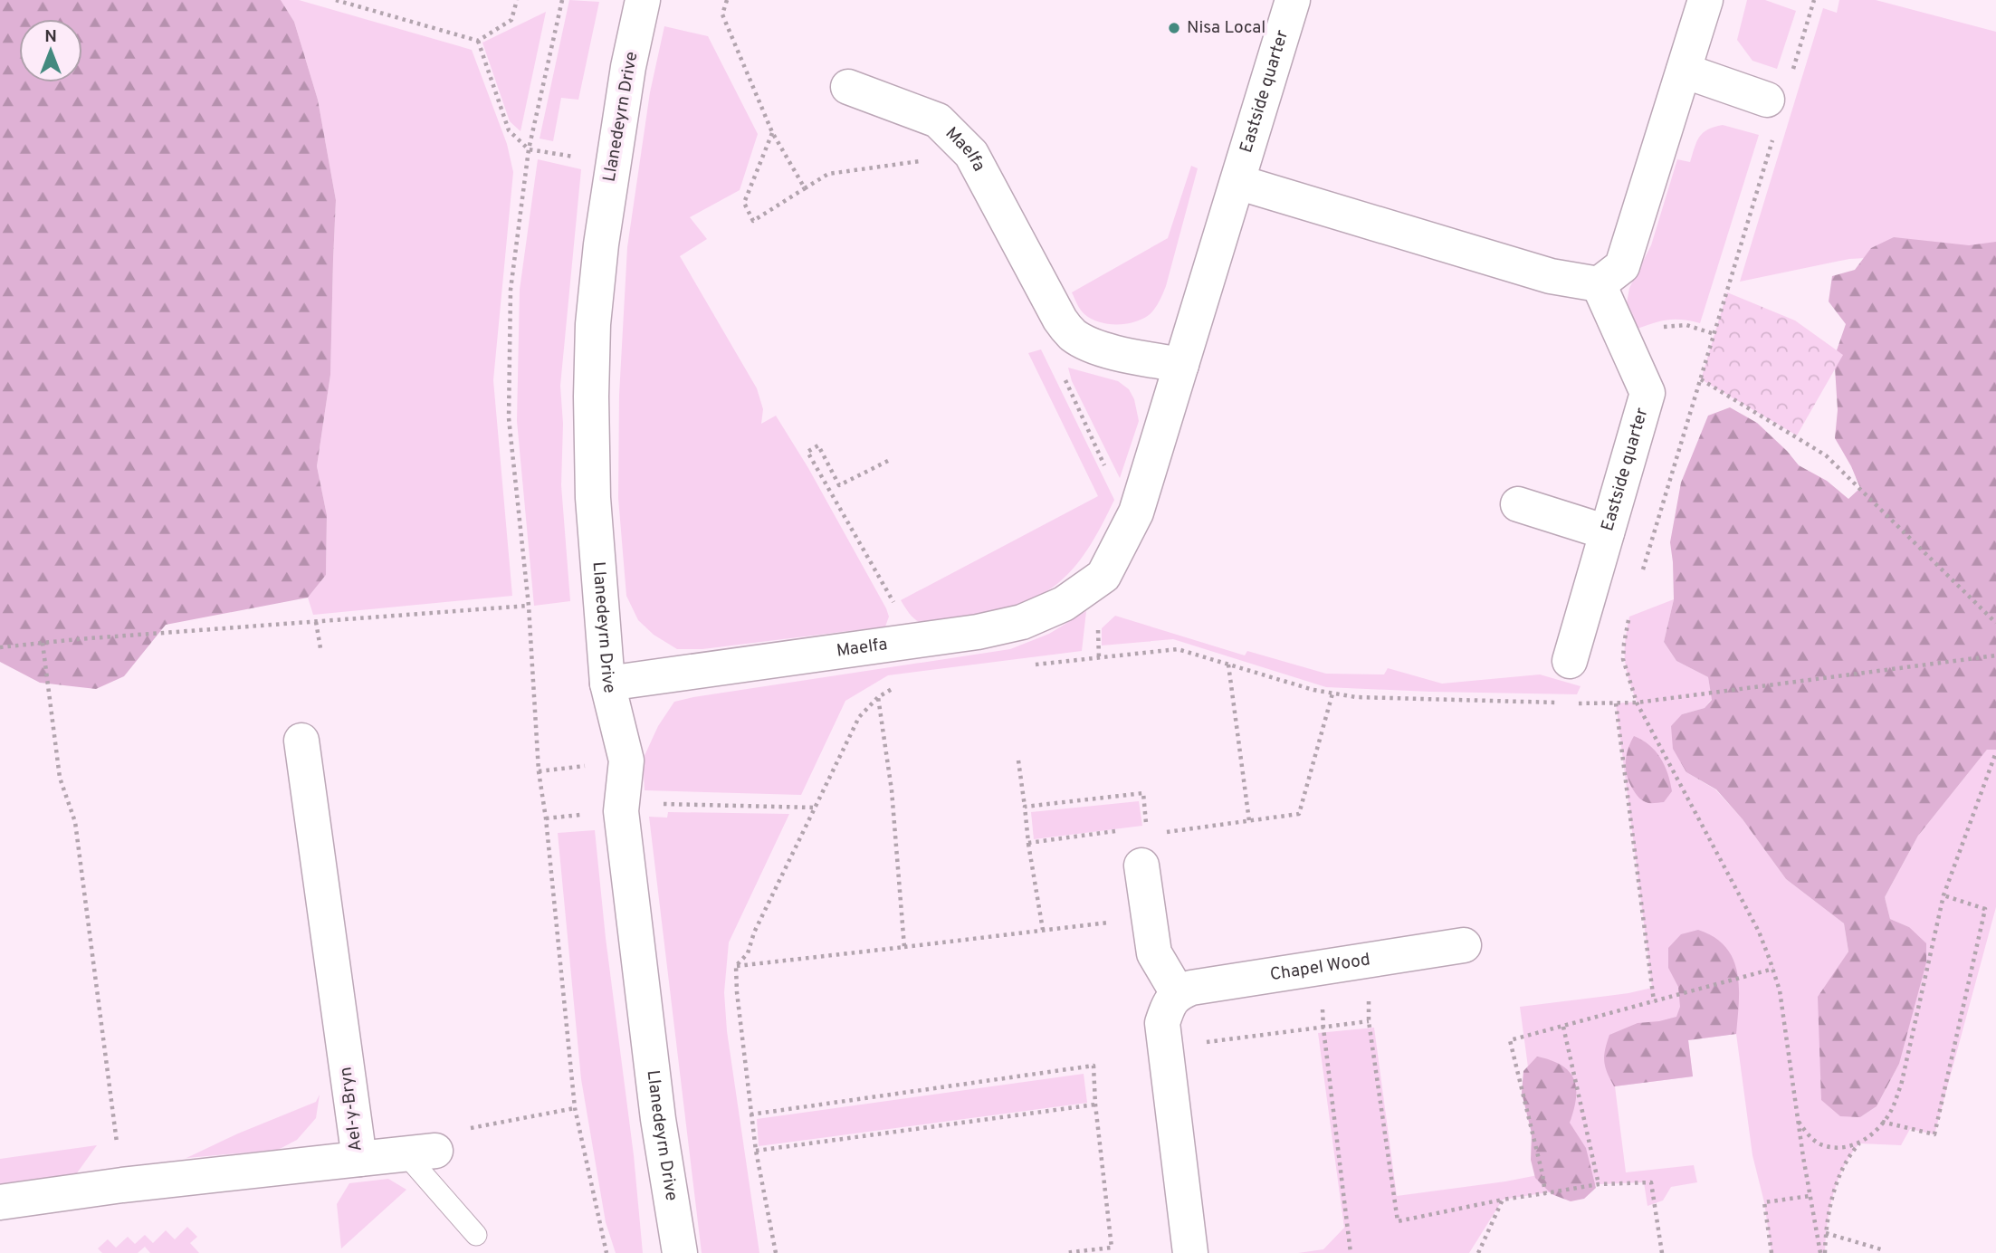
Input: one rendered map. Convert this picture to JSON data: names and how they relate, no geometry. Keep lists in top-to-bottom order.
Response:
{
  "streets": {
    "street": [
      "Eastside quarter",
      "Llanedeyrn Drive",
      "Maelfa",
      "Chapel Wood",
      "Ael-y-Bryn"
    ]
  },
  "crossings": [
    ["Eastside quarter", "Maelfa"],
    ["Llanedeyrn Drive", "Maelfa"]
  ],
  "places": ["Nisa Local"],
  "north": "top"
}
